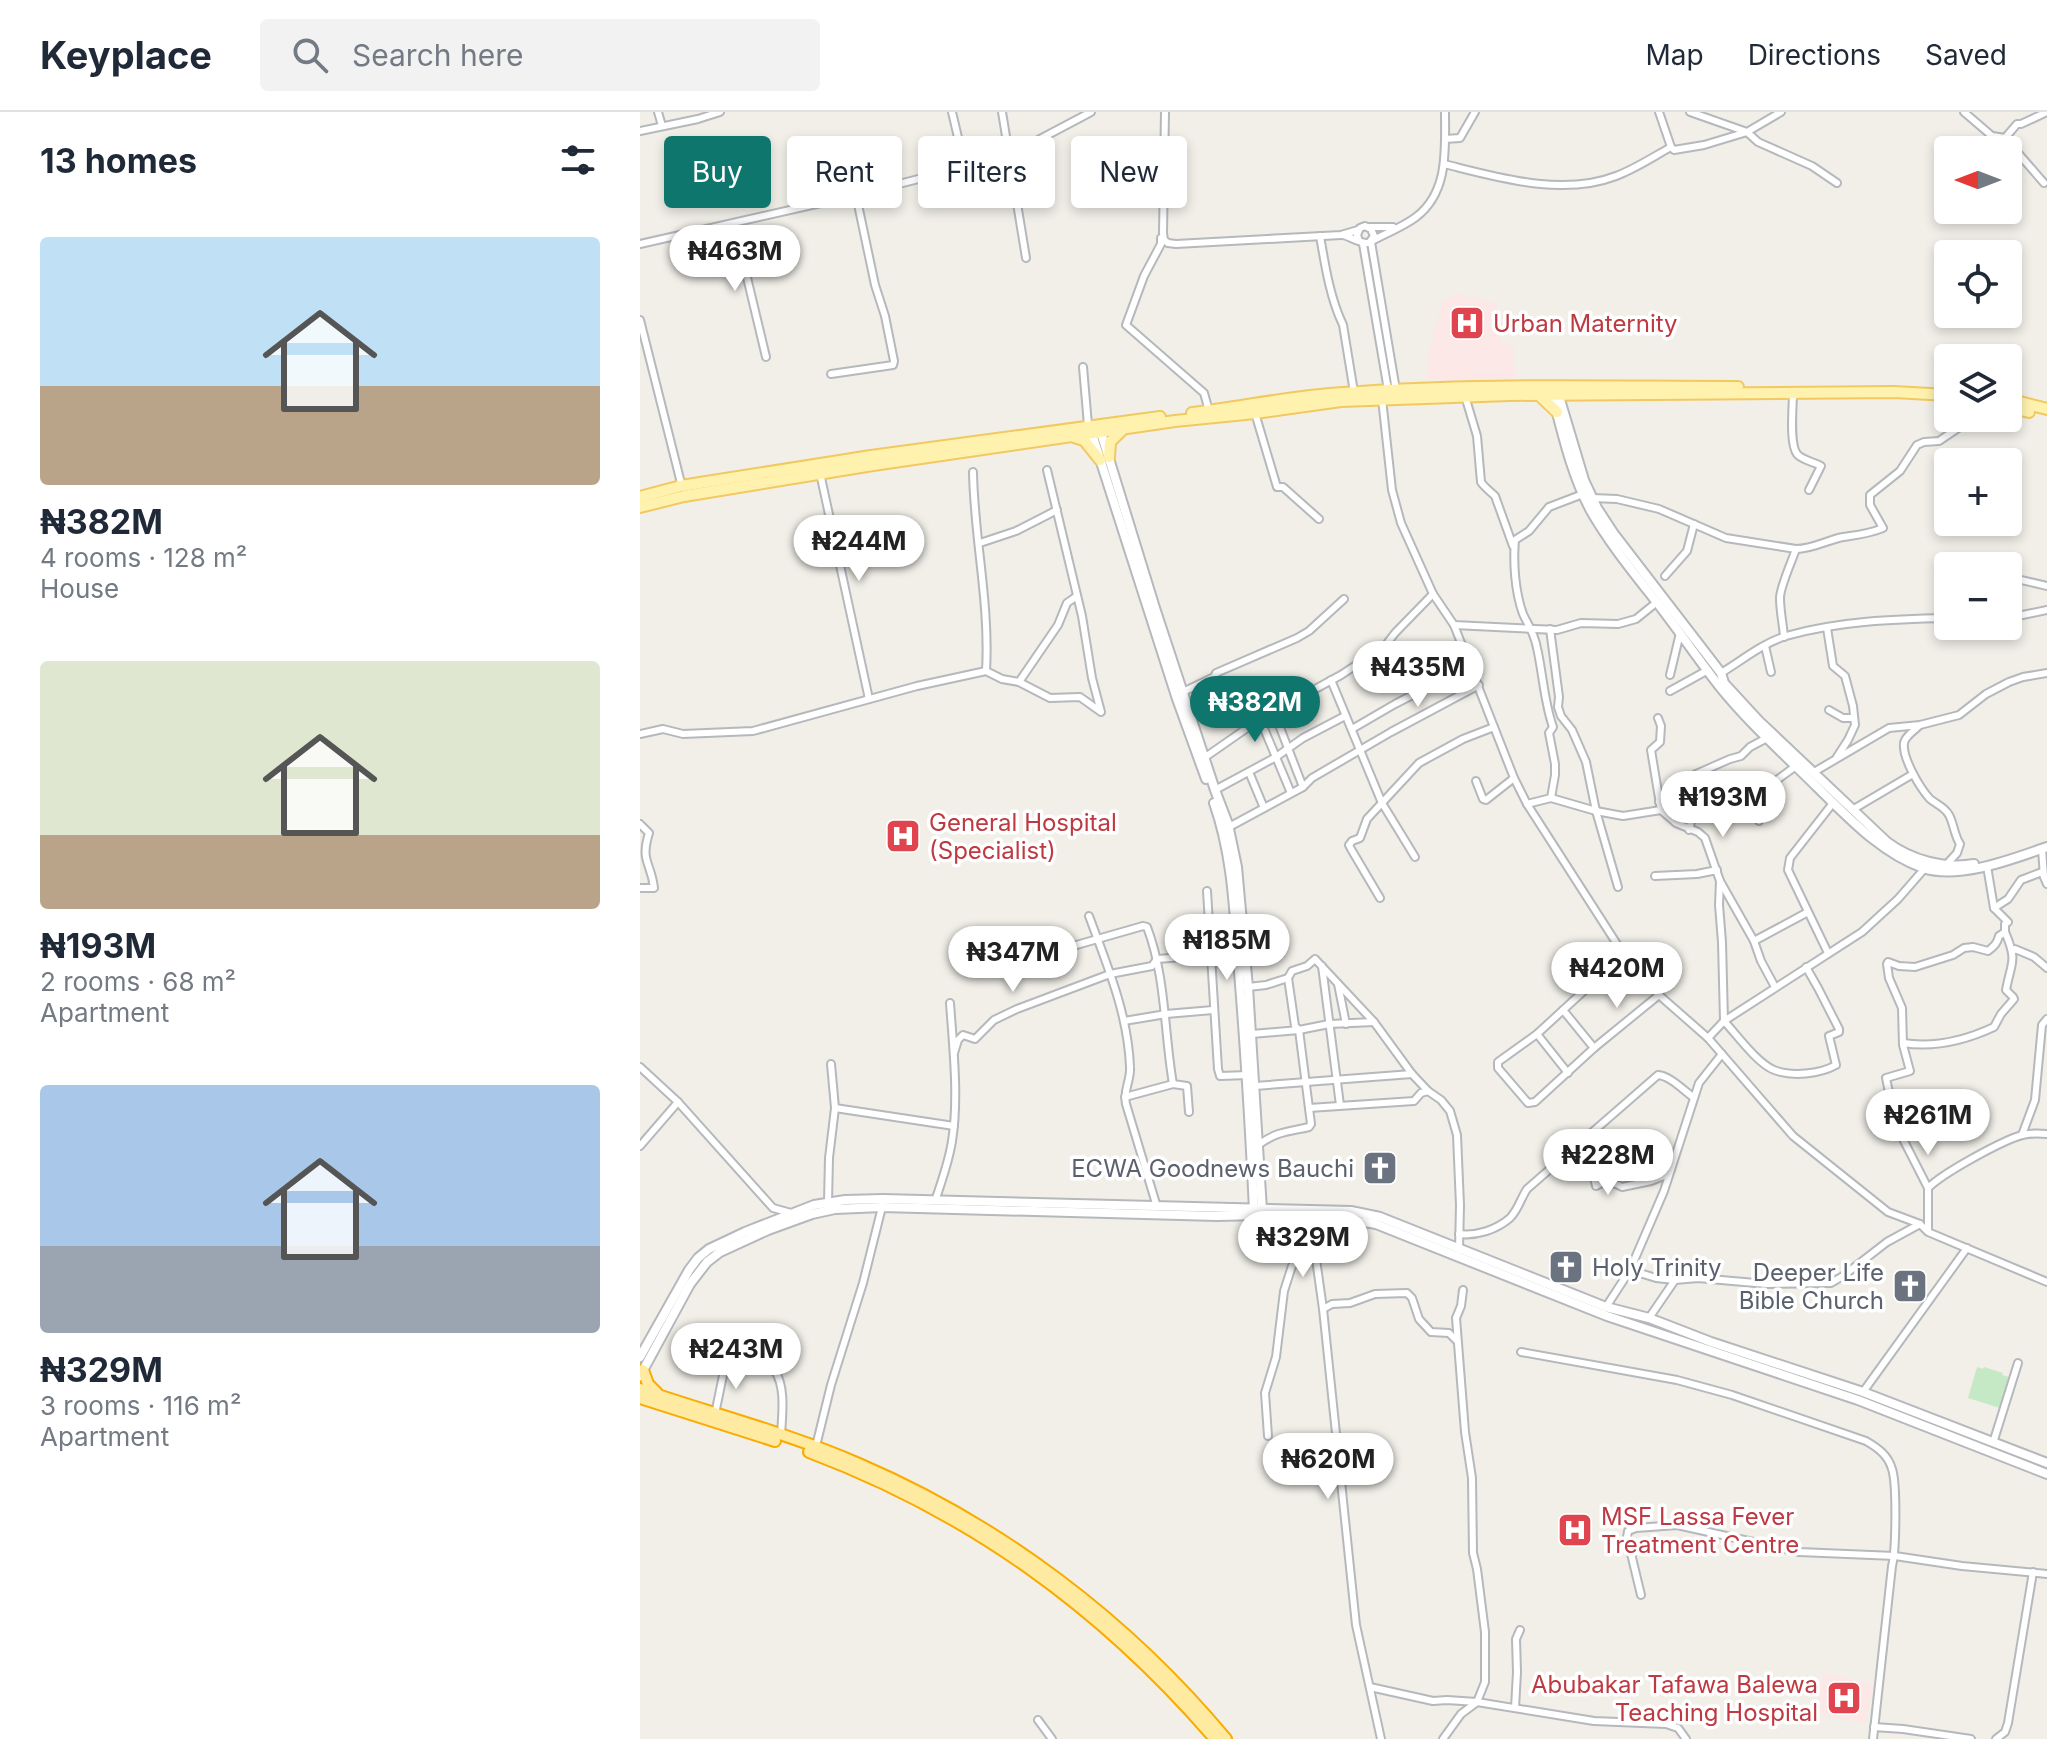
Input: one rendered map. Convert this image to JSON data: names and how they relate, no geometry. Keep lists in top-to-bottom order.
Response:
{
  "places": {
    "hospital": [
      "Urban Maternity",
      "General Hospital (Specialist)",
      "MSF Lassa Fever Treatment Centre",
      "Abubakar Tafawa Balewa Teaching Hospital"
    ],
    "church": ["ECWA Goodnews Bauchi", "Holy Trinity", "Deeper Life Bible Church"]
  },
  "north": "left",
  "page": {
    "header": "Keyplace",
    "search": "Search here",
    "nav": ["Map", "Directions", "Saved"],
    "heading": "13 homes",
    "map_buttons": ["+", "−"],
    "chip": [
      "Buy",
      "Rent",
      "Filters",
      "New"
    ],
    "list": [
      {
        "name": "₦382M",
        "note": "4 rooms · 128 m² · House"
      },
      {
        "name": "₦193M",
        "note": "2 rooms · 68 m² · Apartment"
      },
      {
        "name": "₦329M",
        "note": "3 rooms · 116 m² · Apartment"
      }
    ],
    "price": [
      "₦463M",
      "₦244M",
      "₦435M",
      "₦382M",
      "₦193M",
      "₦185M",
      "₦347M",
      "₦420M",
      "₦261M",
      "₦228M",
      "₦329M",
      "₦243M",
      "₦620M"
    ]
  }
}
